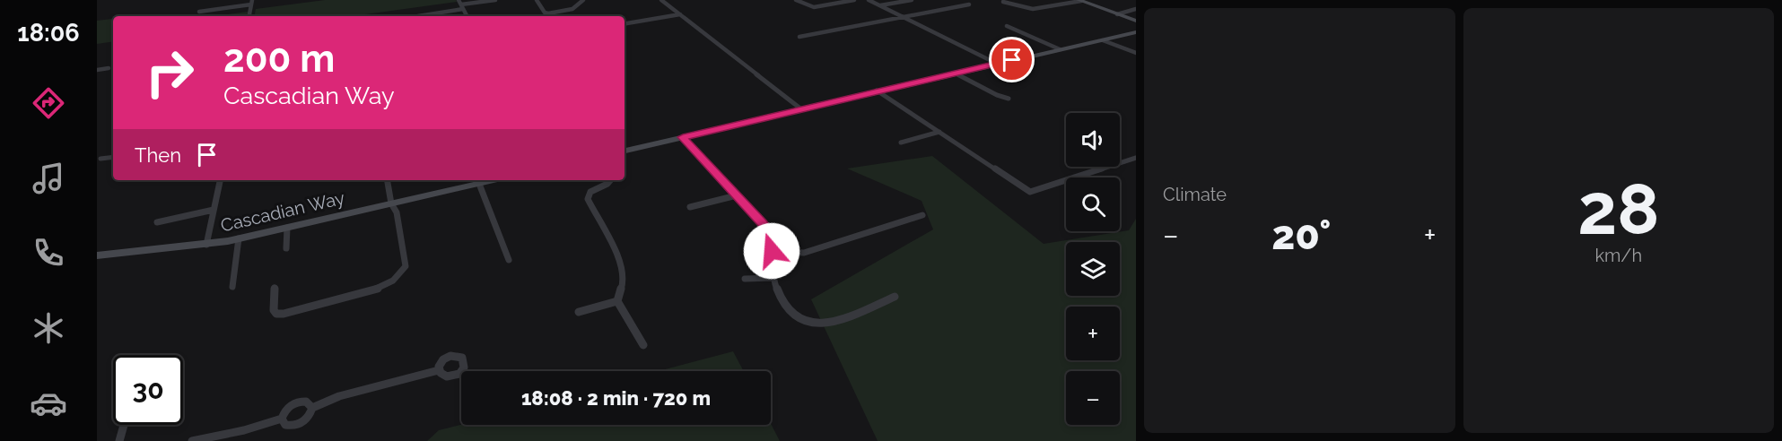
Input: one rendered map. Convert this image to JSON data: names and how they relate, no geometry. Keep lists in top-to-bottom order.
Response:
{
  "streets": {
    "street": ["Cascadian Way"]
  },
  "page": {
    "tabs": "18:06",
    "tile": [
      "Climate",
      ["28", "km/h"]
    ],
    "turn": ["200 m", "Cascadian Way"],
    "map_buttons": ["+", "−"],
    "then": "Then",
    "heat": ["−", "20°", "+"],
    "limit": "30",
    "trip": "18:08 · 2 min · 720 m"
  }
}
